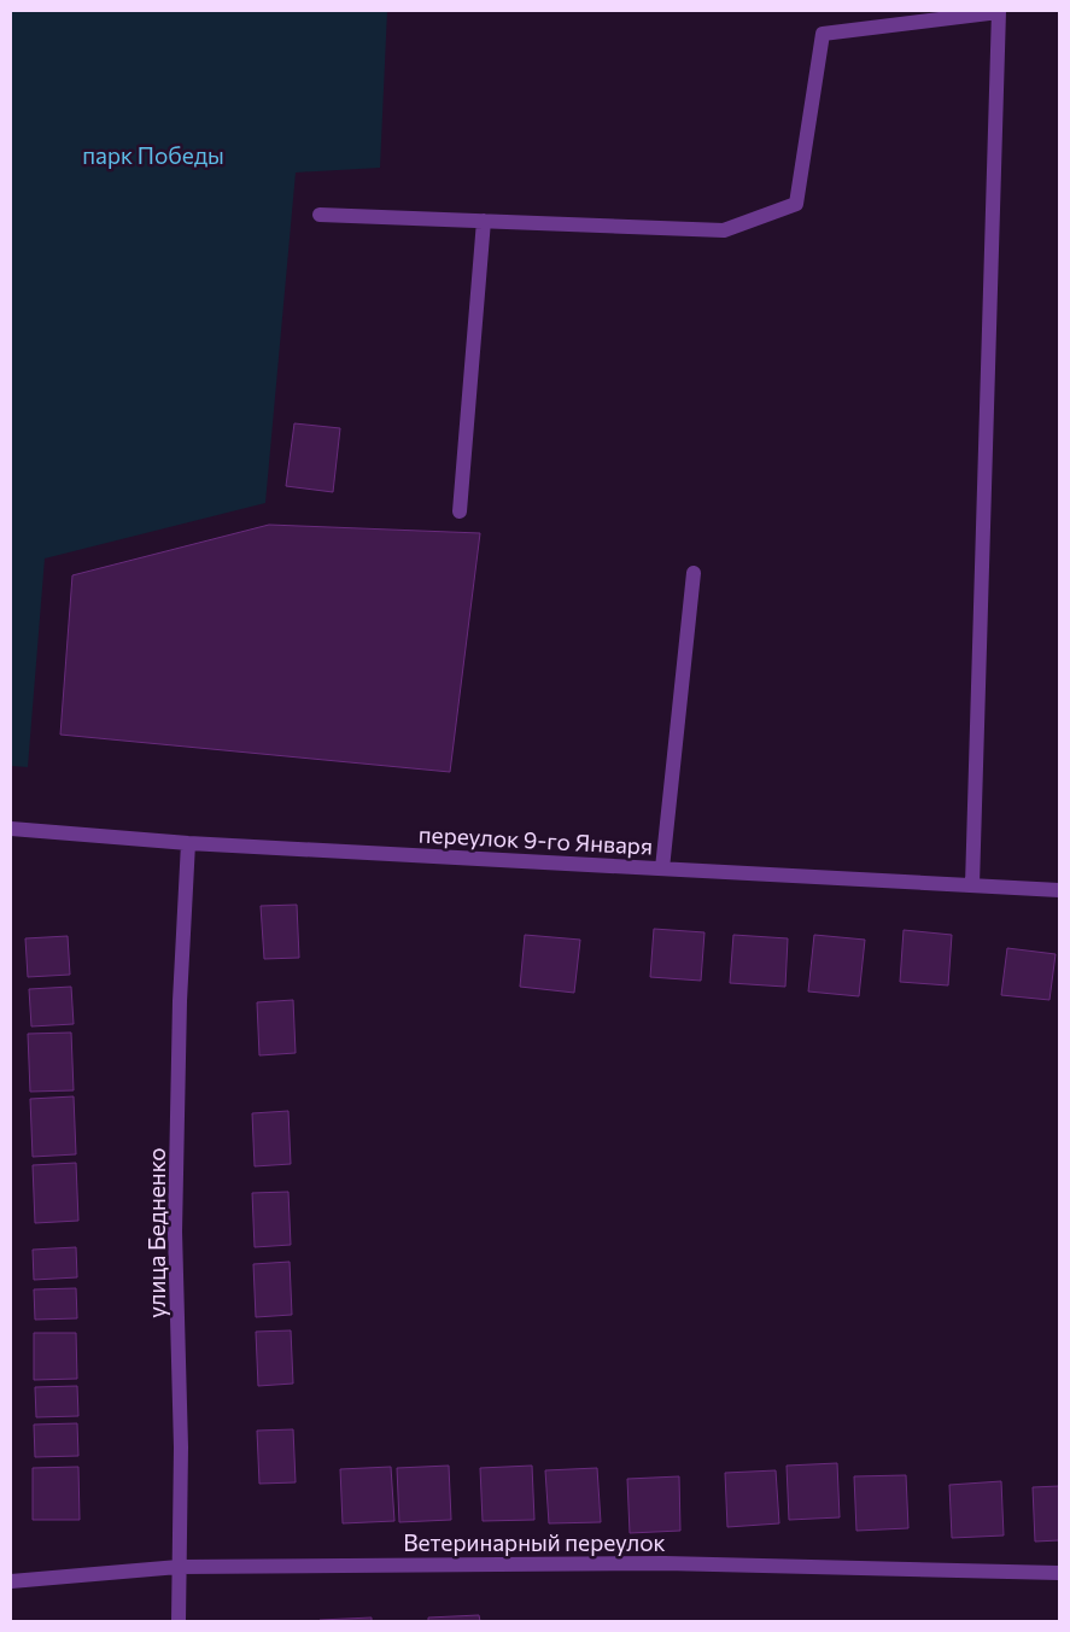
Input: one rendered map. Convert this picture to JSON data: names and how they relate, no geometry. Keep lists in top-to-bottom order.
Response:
{
  "streets": {
    "street": ["переулок 9-го Января", "улица Бедненко", "Ветеринарный переулок"]
  },
  "crossings": [
    ["переулок 9-го Января", "улица Бедненко"],
    ["улица Бедненко", "Ветеринарный переулок"]
  ],
  "parks": ["парк Победы"]
}
